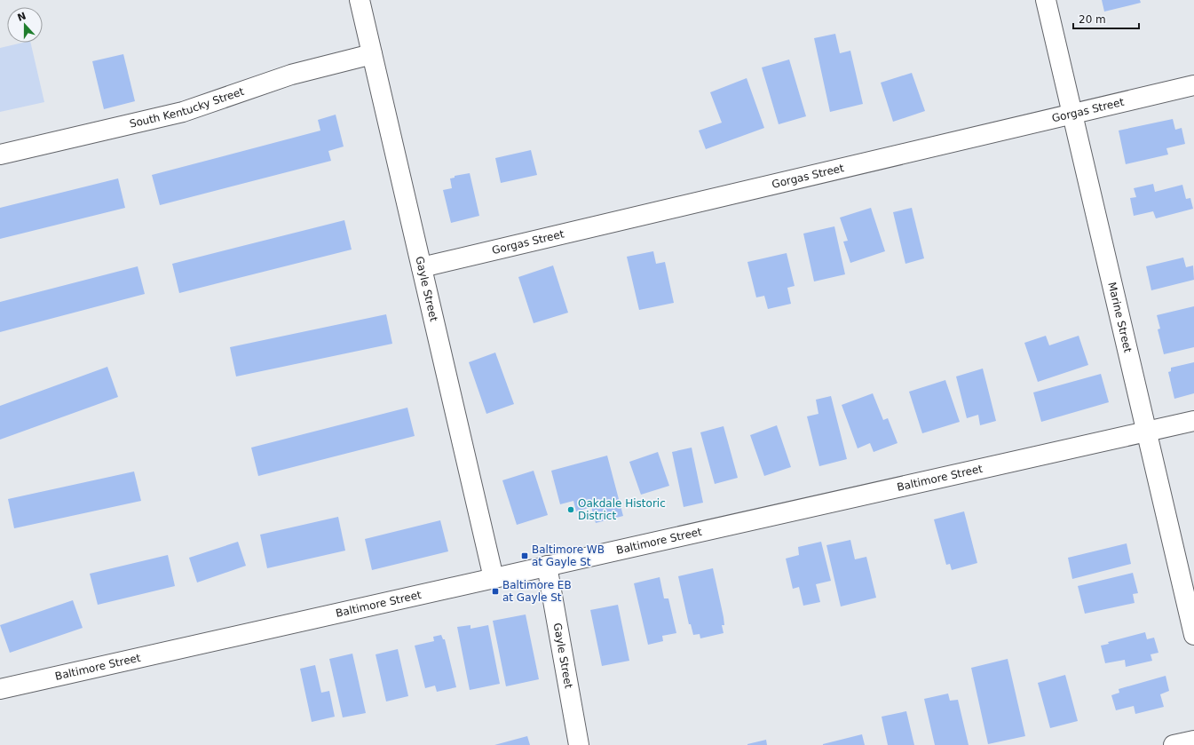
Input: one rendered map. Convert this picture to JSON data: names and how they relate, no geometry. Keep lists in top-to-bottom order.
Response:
{
  "streets": {
    "street": [
      "South Kentucky Street",
      "Gorgas Street",
      "Gayle Street",
      "Marine Street",
      "Baltimore Street"
    ]
  },
  "crossings": [
    ["South Kentucky Street", "Gayle Street"],
    ["Gorgas Street", "Gayle Street"],
    ["Gorgas Street", "Marine Street"],
    ["Gayle Street", "Baltimore Street"],
    ["Marine Street", "Baltimore Street"]
  ],
  "places": {
    "other": ["Oakdale Historic District"],
    "transit": ["Baltimore WB at Gayle St", "Baltimore EB at Gayle St"]
  },
  "scale_bar": "20 m",
  "north": "top"
}
